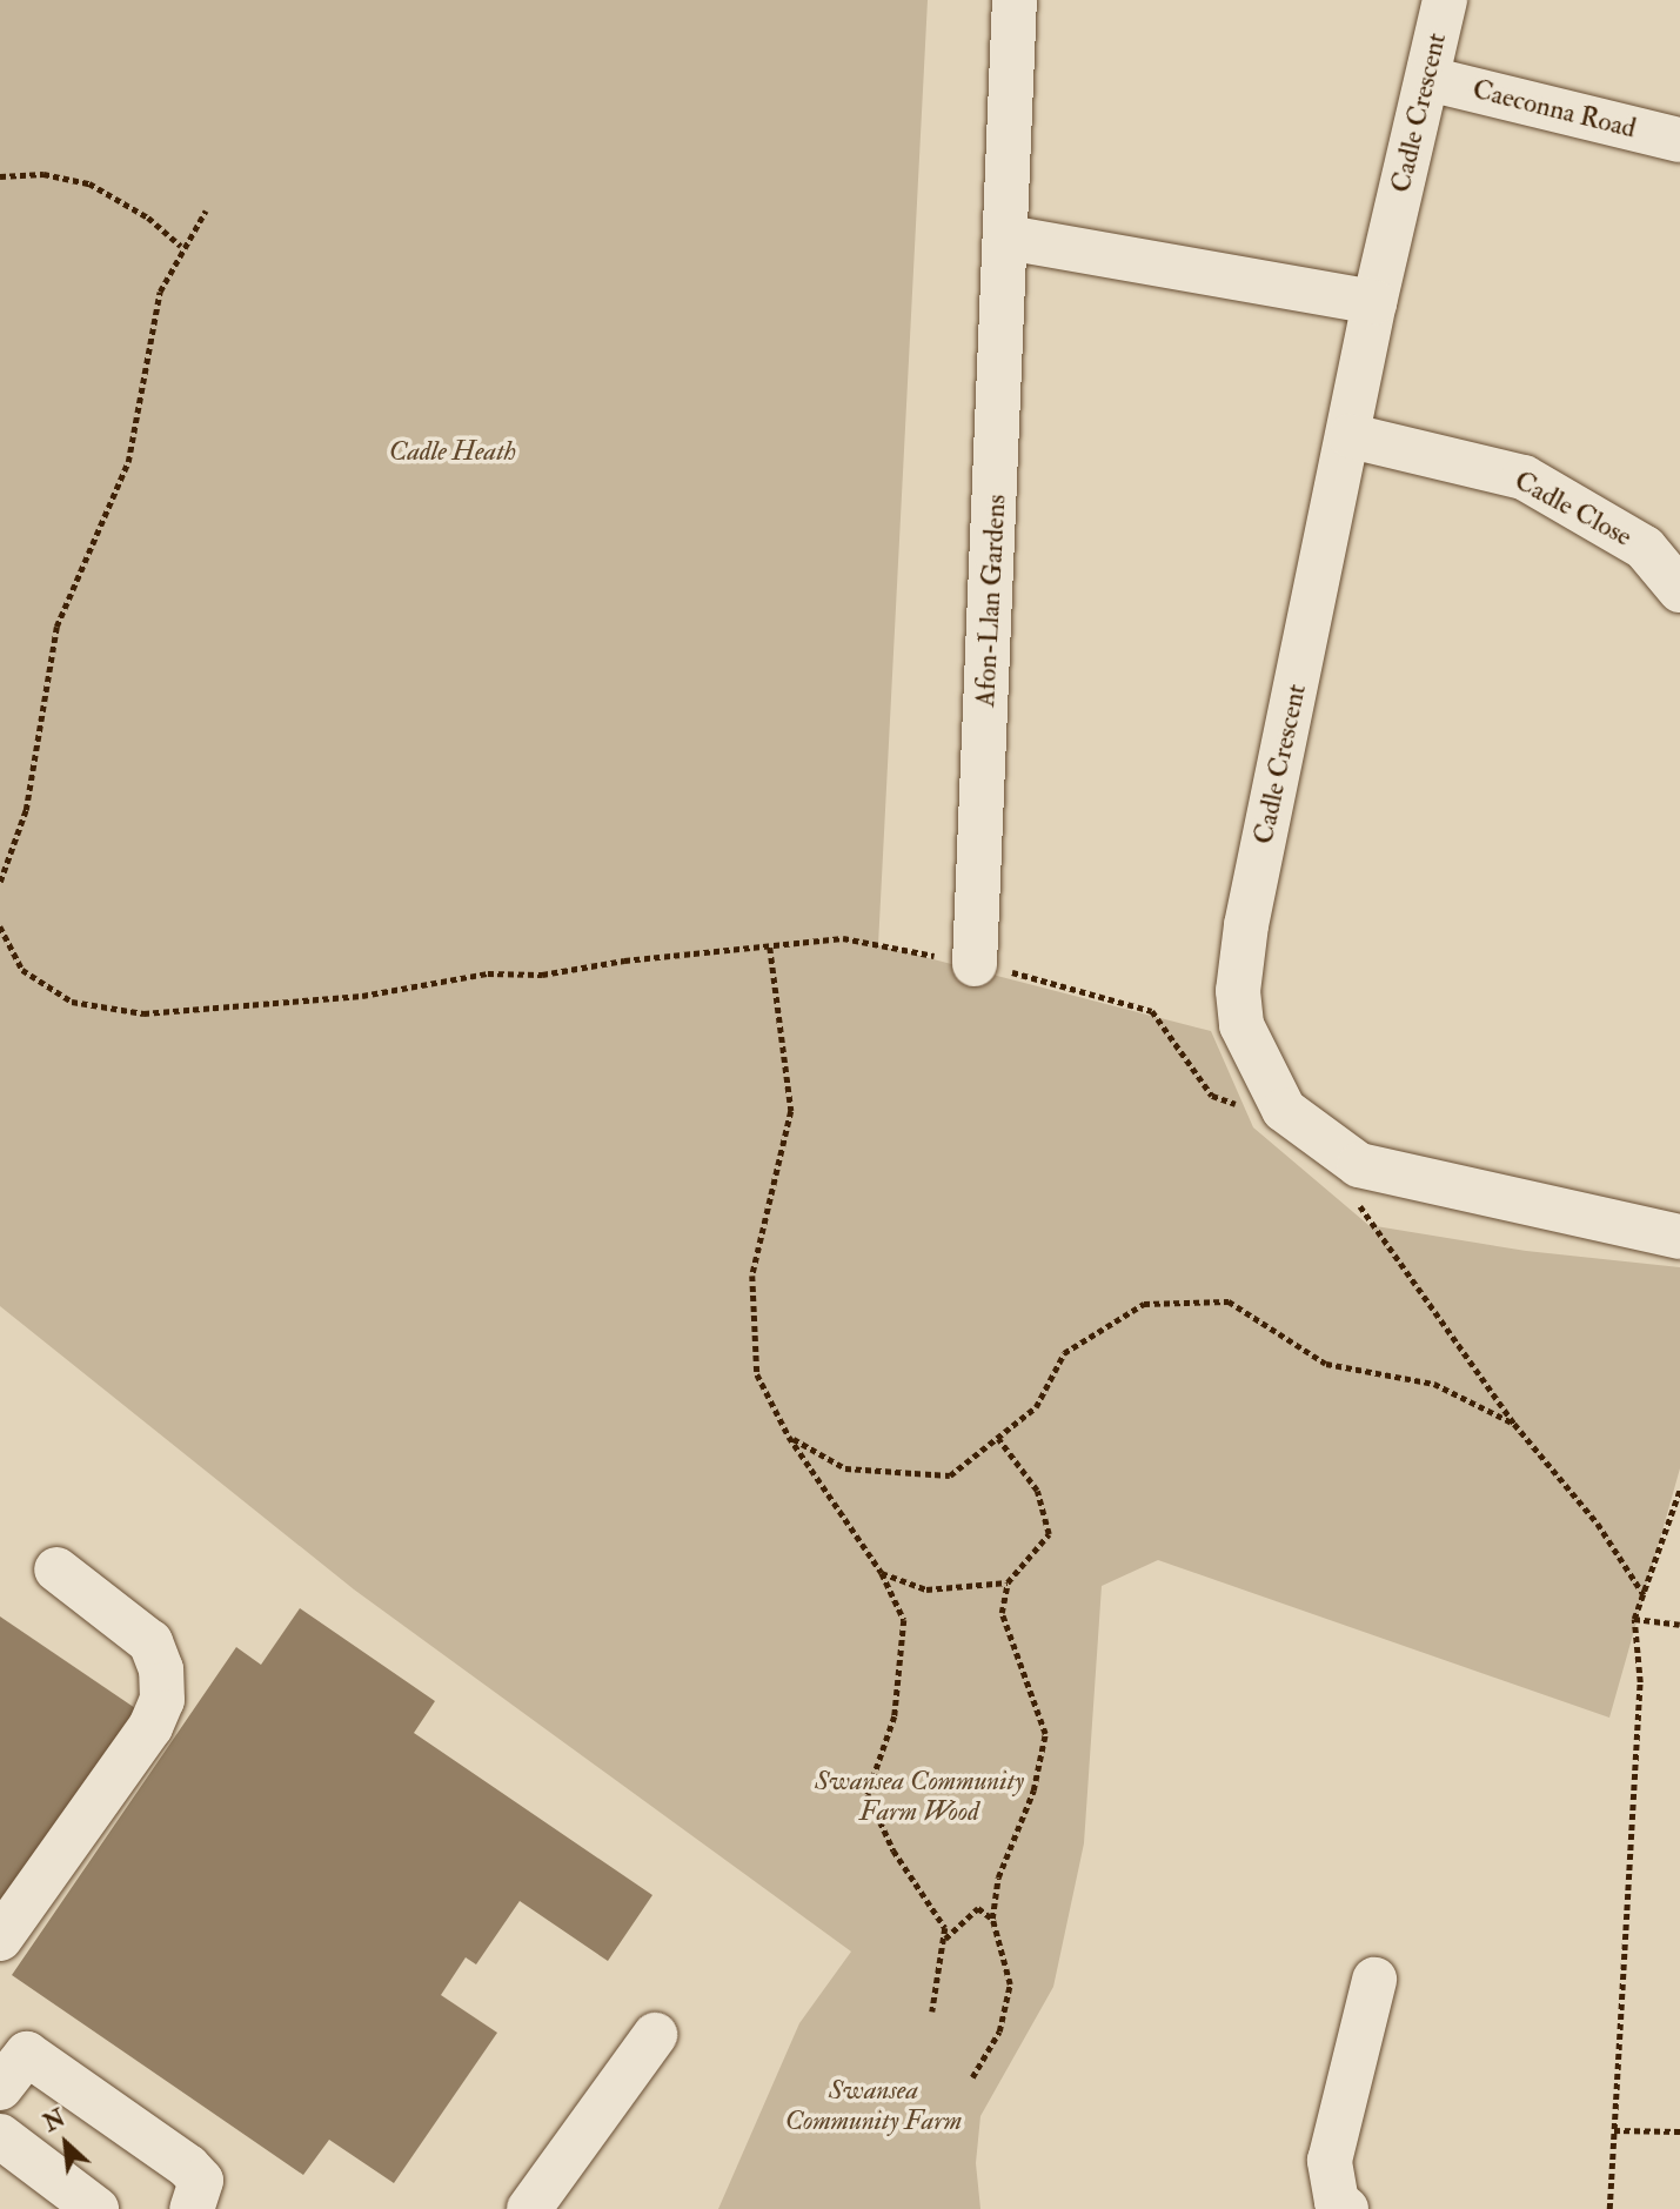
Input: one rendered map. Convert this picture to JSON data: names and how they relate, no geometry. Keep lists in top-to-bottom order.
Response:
{
  "streets": {
    "street": [
      "Caeconna Road",
      "Cadle Crescent",
      "Cadle Close",
      "Afon-Llan Gardens"
    ]
  },
  "crossings": [
    ["Caeconna Road", "Cadle Crescent"],
    ["Cadle Crescent", "Cadle Close"]
  ],
  "parks": ["Cadle Heath", "Swansea Community Farm Wood", "Swansea Community Farm"],
  "north": "top left"
}
